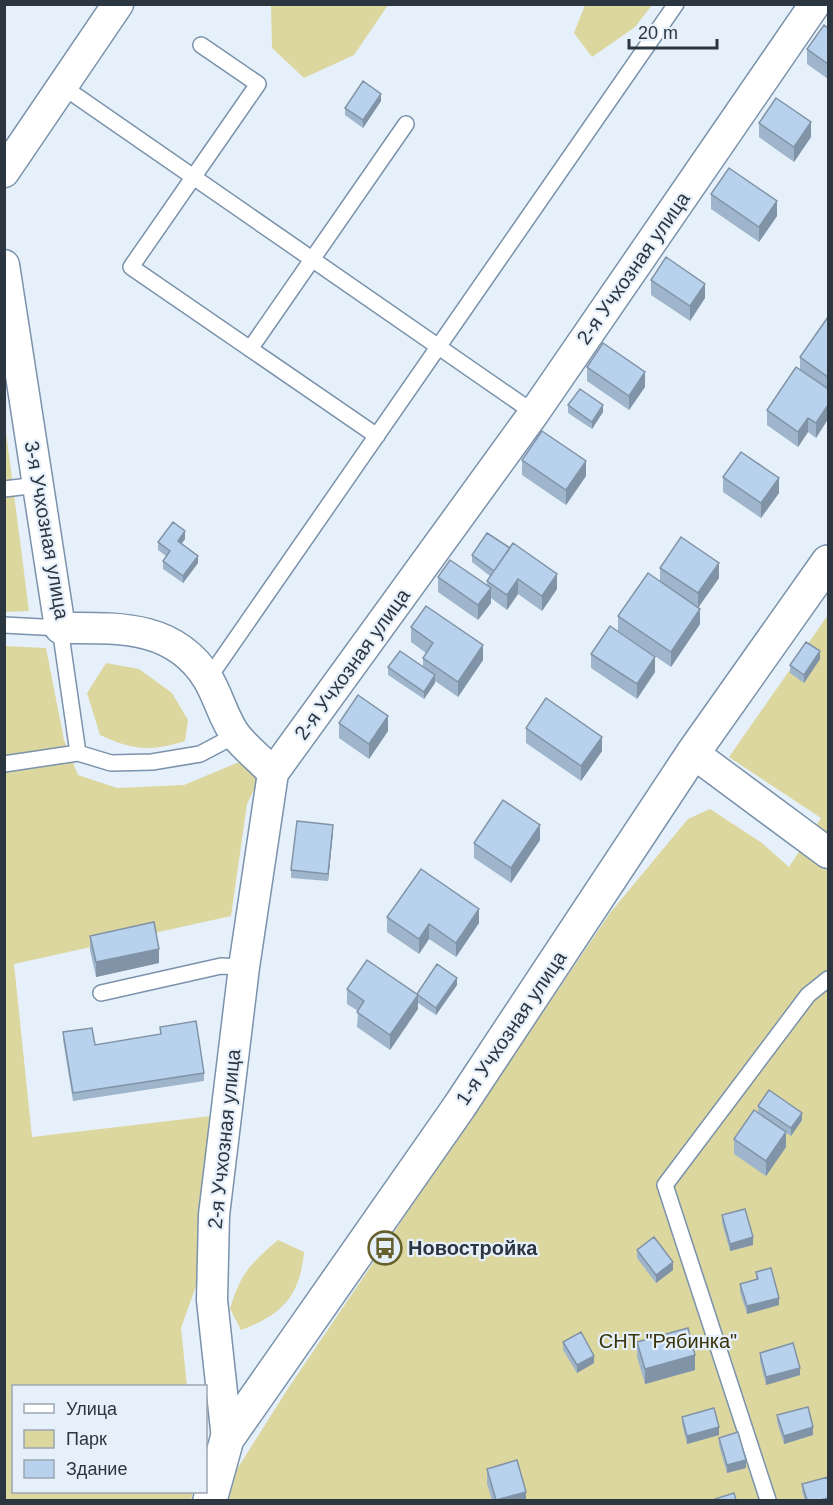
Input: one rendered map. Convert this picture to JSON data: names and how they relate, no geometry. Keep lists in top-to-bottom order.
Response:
{
  "streets": {
    "street": ["2-я Учхозная улица", "3-я Учхозная улица", "1-я Учхозная улица"]
  },
  "crossings": [
    ["2-я Учхозная улица", "3-я Учхозная улица"],
    ["2-я Учхозная улица", "1-я Учхозная улица"]
  ],
  "parks": ["СНТ \"Рябинка\""],
  "places": {
    "bus stop": ["Новостройка"]
  },
  "legend": ["Улица", "Парк", "Здание"],
  "scale_bar": "20 m"
}
